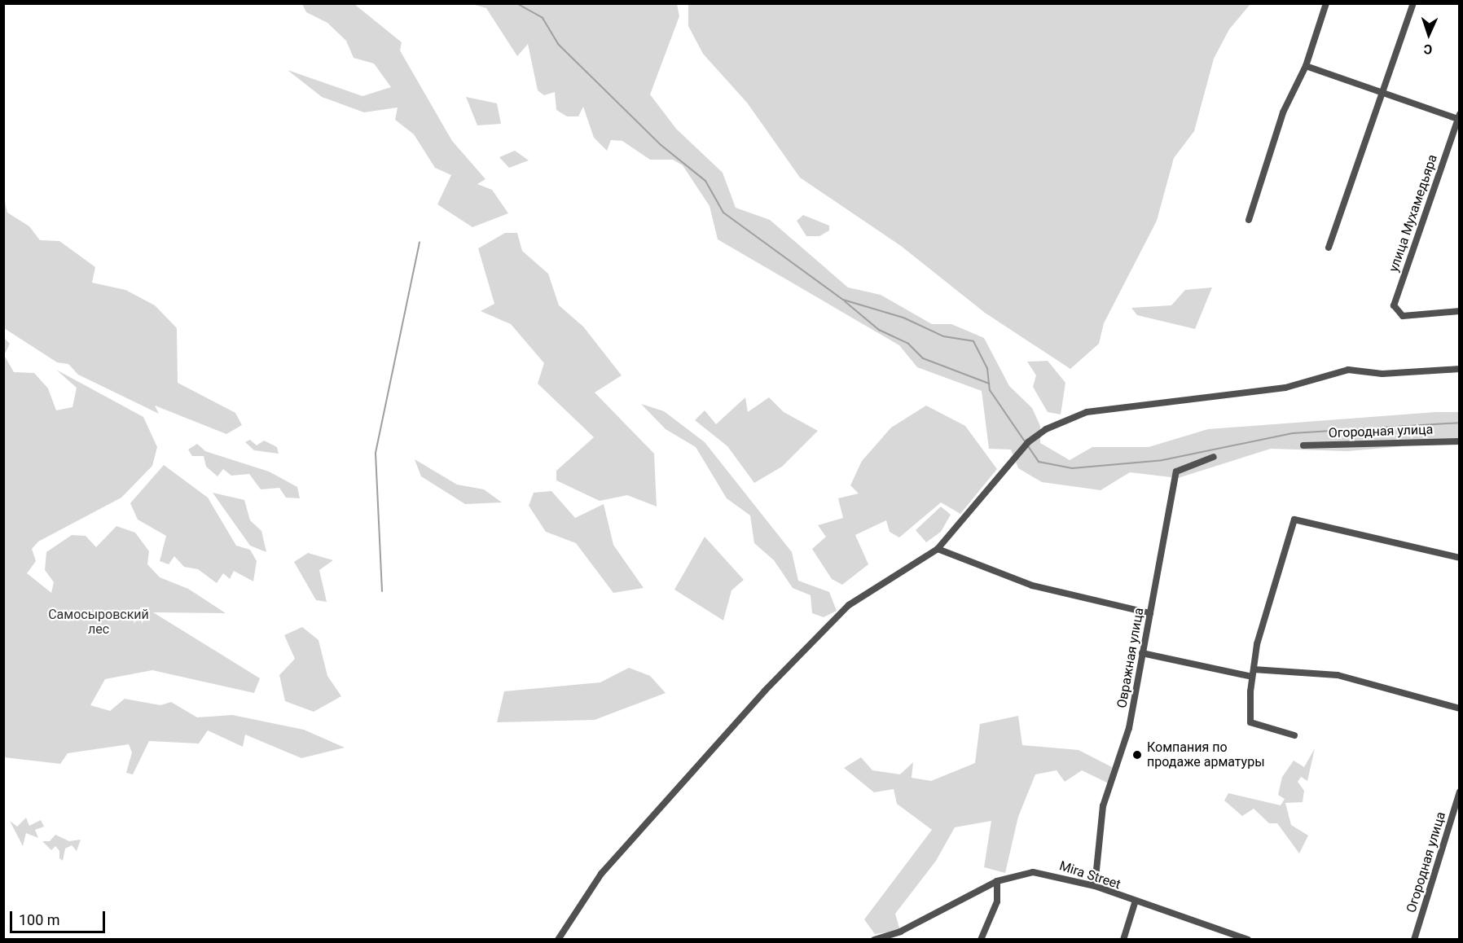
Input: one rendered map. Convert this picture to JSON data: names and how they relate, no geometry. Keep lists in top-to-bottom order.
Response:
{
  "streets": {
    "street": [
      "улица Мухамедьяра",
      "Огородная улица",
      "Овражная улица",
      "Mira Street"
    ]
  },
  "crossings": [
    ["Овражная улица", "Mira Street"]
  ],
  "parks": ["Самосыровский лес"],
  "places": ["Компания по продаже арматуры"],
  "scale_bar": "100 m",
  "north": "bottom"
}
